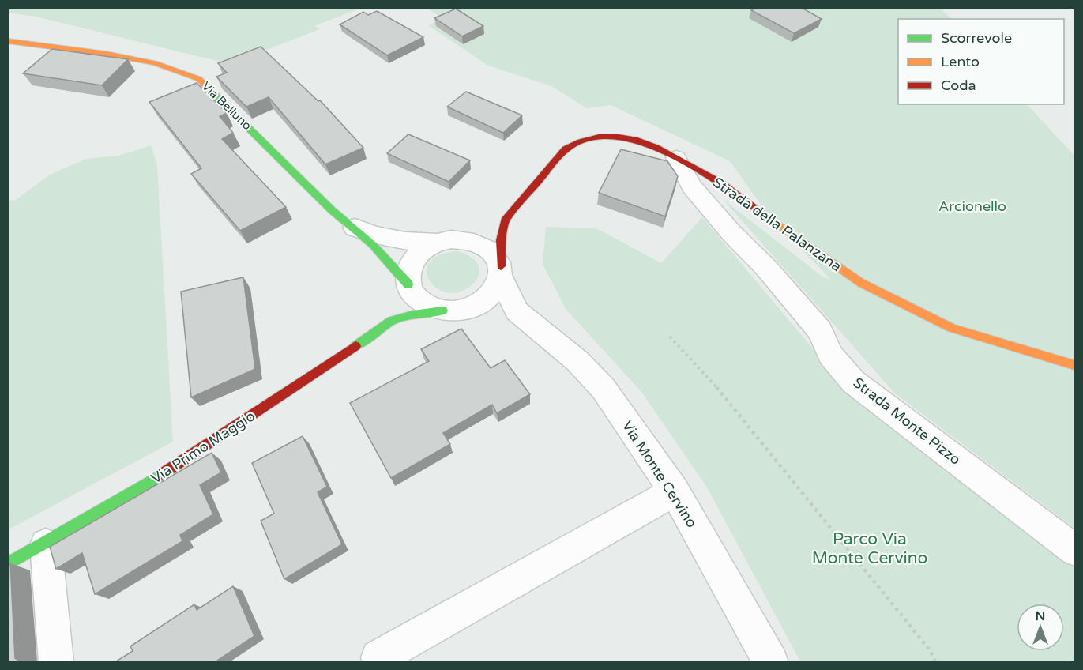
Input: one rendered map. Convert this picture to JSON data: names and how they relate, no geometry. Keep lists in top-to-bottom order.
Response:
{
  "streets": {
    "street": [
      "Via Belluno",
      "Strada della Palanzana",
      "Strada Monte Pizzo",
      "Via Primo Maggio",
      "Via Monte Cervino"
    ]
  },
  "crossings": [
    ["Via Belluno", "Via Primo Maggio"],
    ["Via Belluno", "Via Monte Cervino"],
    ["Strada della Palanzana", "Strada Monte Pizzo"],
    ["Via Primo Maggio", "Via Monte Cervino"]
  ],
  "parks": ["Arcionello", "Parco Via Monte Cervino"],
  "legend": ["Scorrevole", "Lento", "Coda"],
  "north": "top"
}
